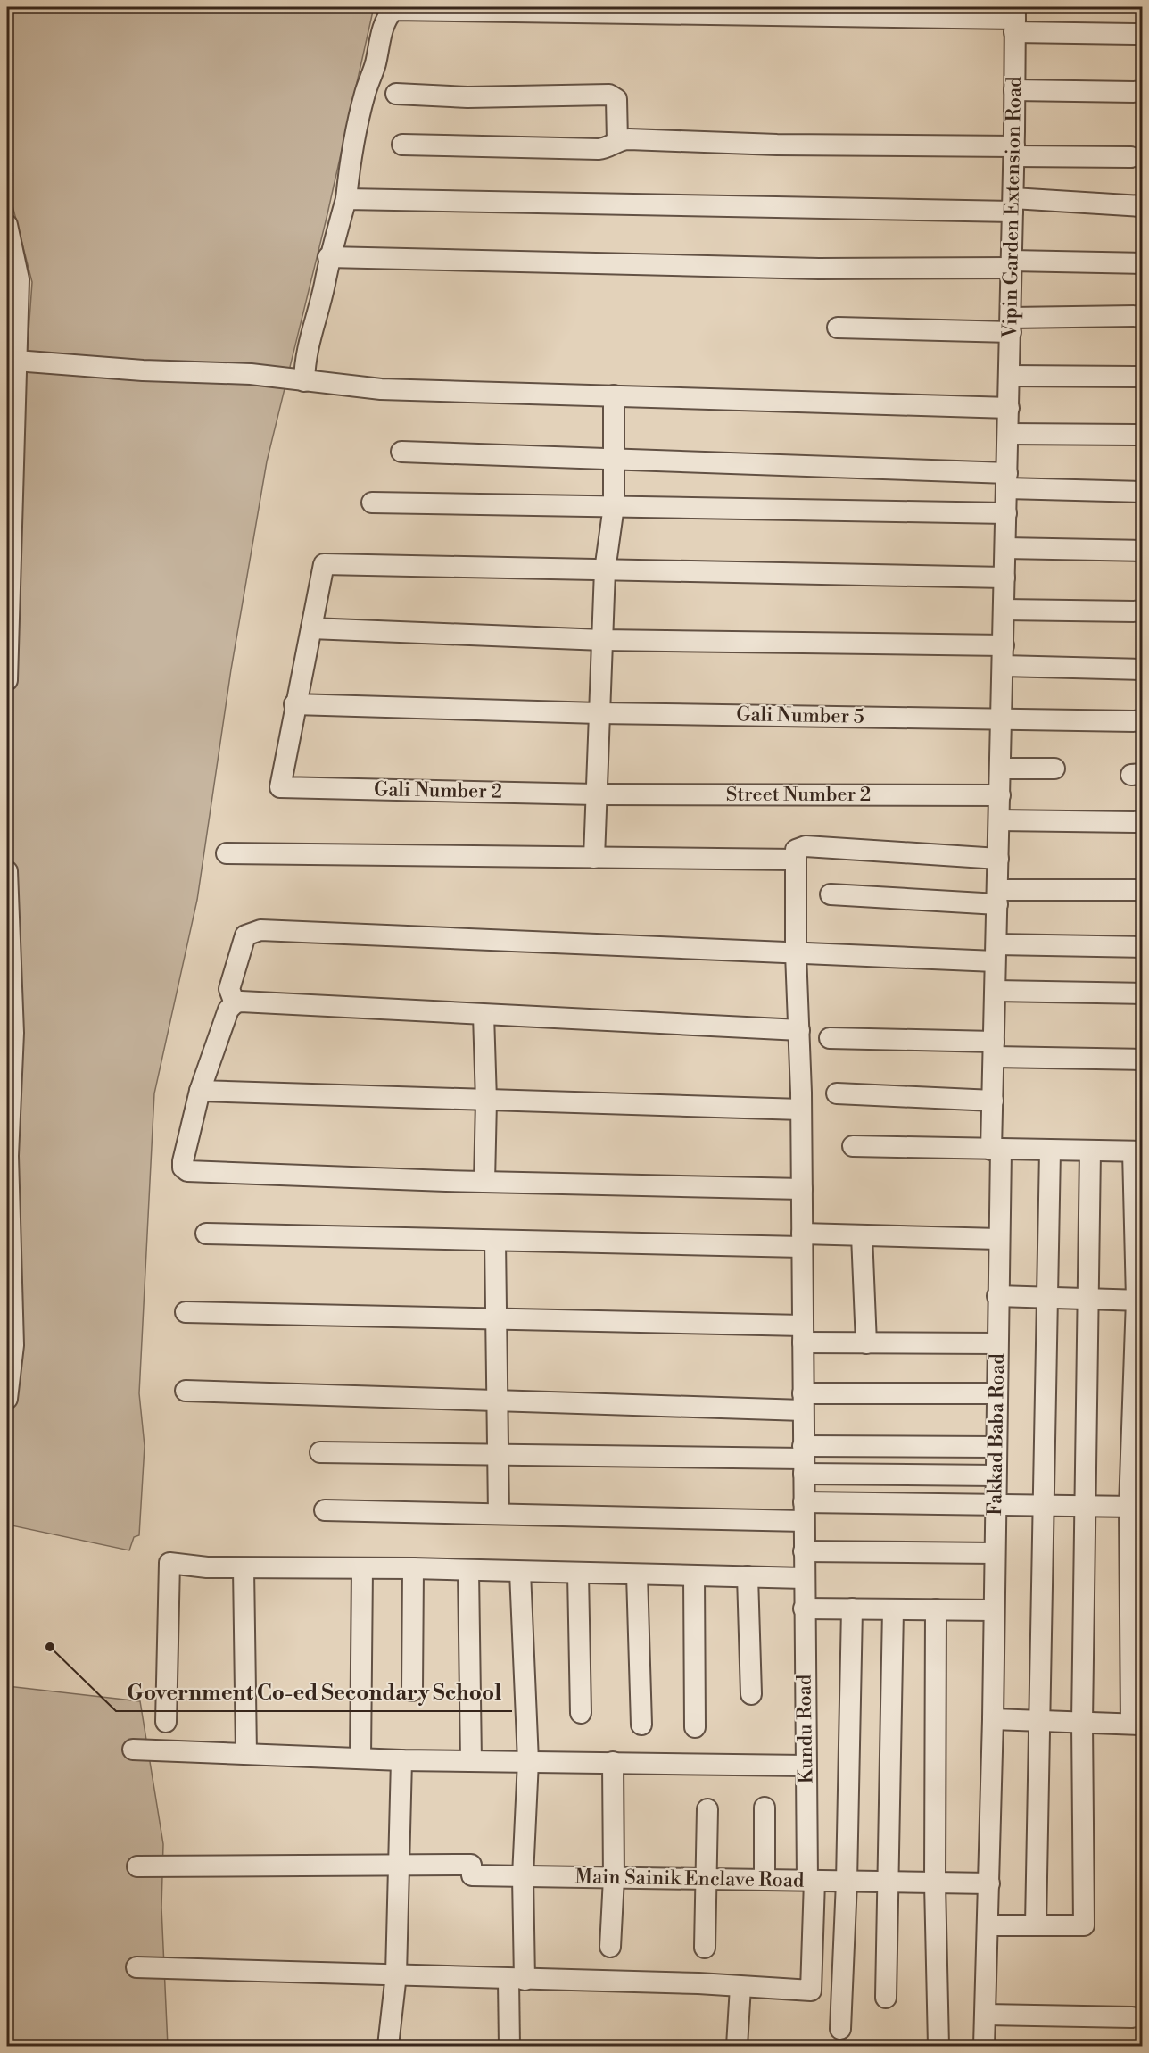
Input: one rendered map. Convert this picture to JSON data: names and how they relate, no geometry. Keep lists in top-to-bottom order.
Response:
{
  "streets": {
    "street": [
      "Vipin Garden Extension Road",
      "Gali Number 5",
      "Gali Number 2",
      "Street Number 2",
      "Fakkad Baba Road",
      "Kundu Road",
      "Main Sainik Enclave Road"
    ]
  },
  "crossings": [
    ["Vipin Garden Extension Road", "Gali Number 5"],
    ["Vipin Garden Extension Road", "Fakkad Baba Road"],
    ["Gali Number 5", "Gali Number 2"],
    ["Gali Number 2", "Street Number 2"],
    ["Street Number 2", "Fakkad Baba Road"],
    ["Fakkad Baba Road", "Main Sainik Enclave Road"],
    ["Kundu Road", "Main Sainik Enclave Road"]
  ],
  "places": ["Government Co-ed Secondary School"]
}
